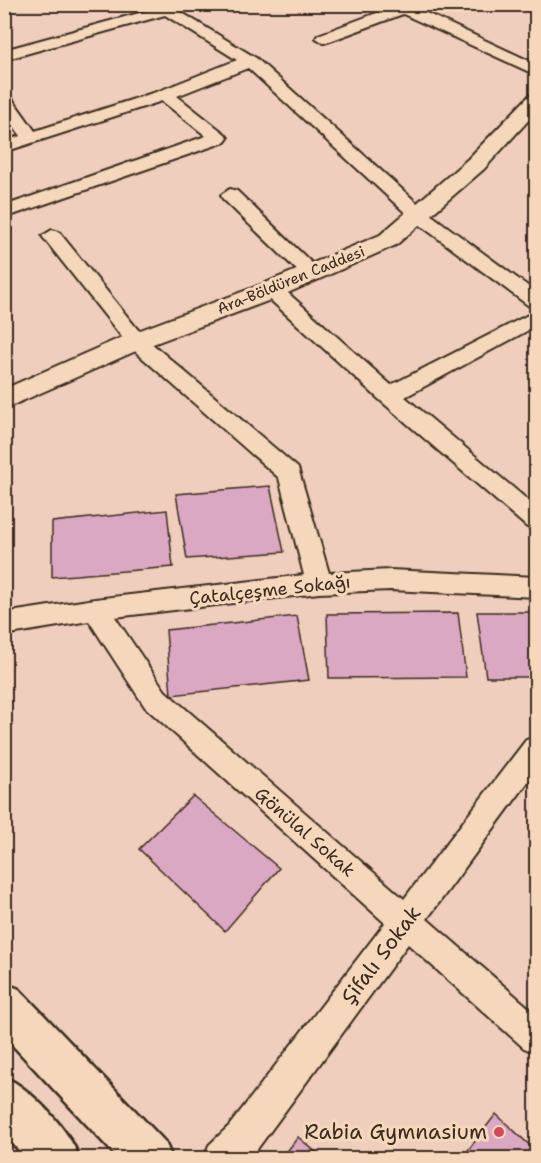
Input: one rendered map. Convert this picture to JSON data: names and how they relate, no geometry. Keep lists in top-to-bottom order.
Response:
{
  "streets": {
    "street": [
      "Ara-Böldüren Caddesi",
      "Çatalçeşme Sokağı",
      "Gönülal Sokak",
      "Şifalı Sokak"
    ]
  },
  "crossings": [
    ["Çatalçeşme Sokağı", "Gönülal Sokak"],
    ["Gönülal Sokak", "Şifalı Sokak"]
  ],
  "places": ["Rabia Gymnasium"]
}
